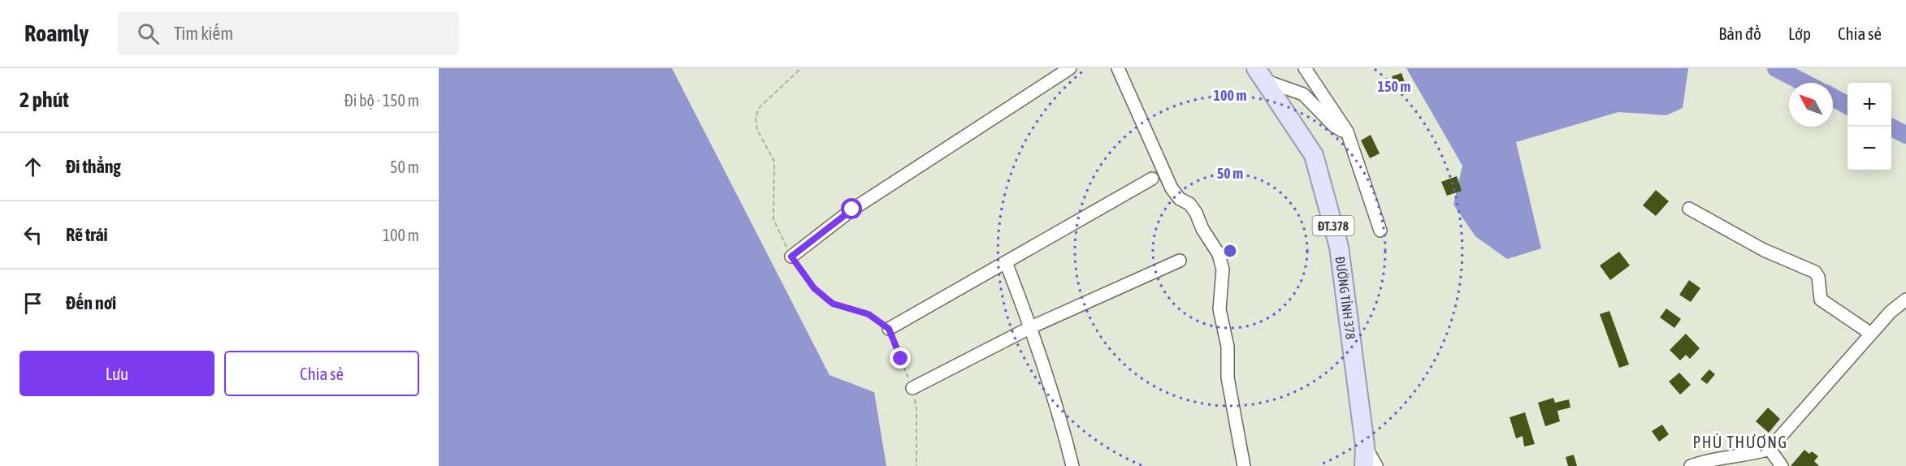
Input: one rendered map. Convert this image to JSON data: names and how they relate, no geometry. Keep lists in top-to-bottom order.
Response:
{
  "streets": {
    "main road": ["ĐT.378", "ĐƯỜNG TỈNH 378"]
  },
  "crossings": [
    ["ĐT.378", "ĐƯỜNG TỈNH 378"]
  ],
  "districts": ["PHÙ THƯỢNG"],
  "north": "top left",
  "page": {
    "header": "Roamly",
    "search": "Tìm kiếm",
    "nav": ["Bản đồ", "Lớp", "Chia sẻ"],
    "heading": ["2 phút", "Đi bộ · 150 m"],
    "map_buttons": ["+", "−"],
    "list": [
      ["Đi thẳng", "50 m"],
      ["Rẽ trái", "100 m"],
      "Đến nơi"
    ],
    "buttons": ["Lưu", "Chia sẻ"]
  },
  "rings": ["150 m", "100 m", "50 m"]
}
